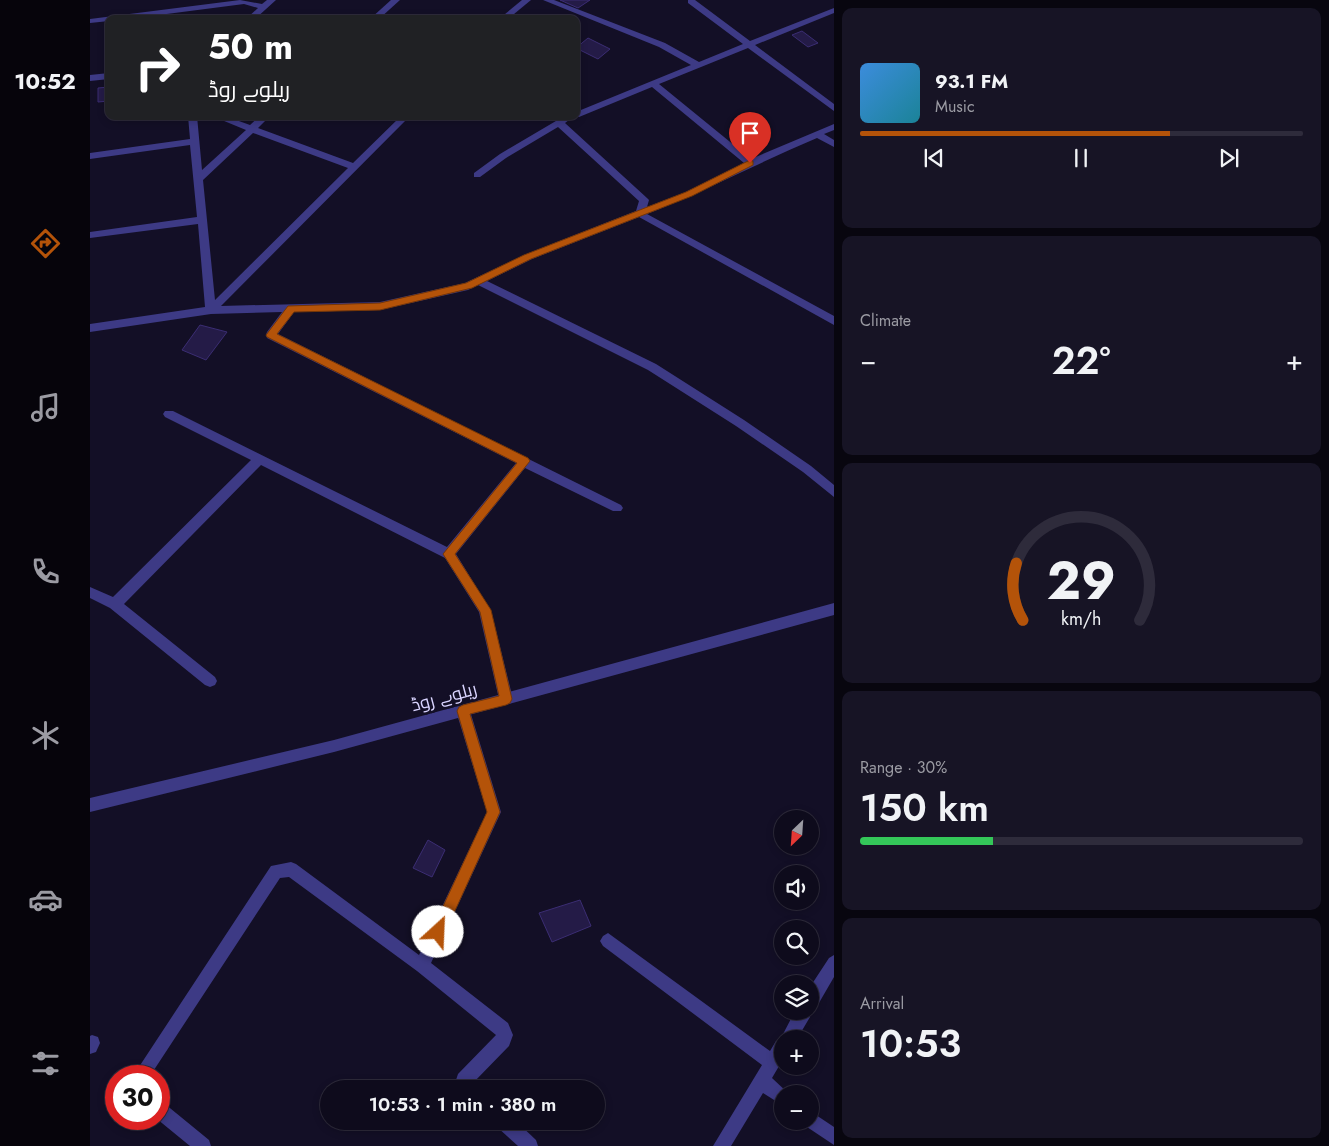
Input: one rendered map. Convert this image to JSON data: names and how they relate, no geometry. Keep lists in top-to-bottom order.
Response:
{
  "streets": {
    "street": ["ریلوے روڈ"]
  },
  "north": "bottom left",
  "page": {
    "tabs": "10:52",
    "turn": ["50 m", "ریلوے روڈ"],
    "song": ["93.1 FM", "Music"],
    "tile": [
      "Climate",
      ["Range · 30%", "150 km"],
      ["Arrival", "10:53"]
    ],
    "heat": ["−", "22°", "+"],
    "map_buttons": ["+", "−"],
    "limit": "30",
    "trip": "10:53 · 1 min · 380 m",
    "gauge": ["29", "km/h"]
  }
}
